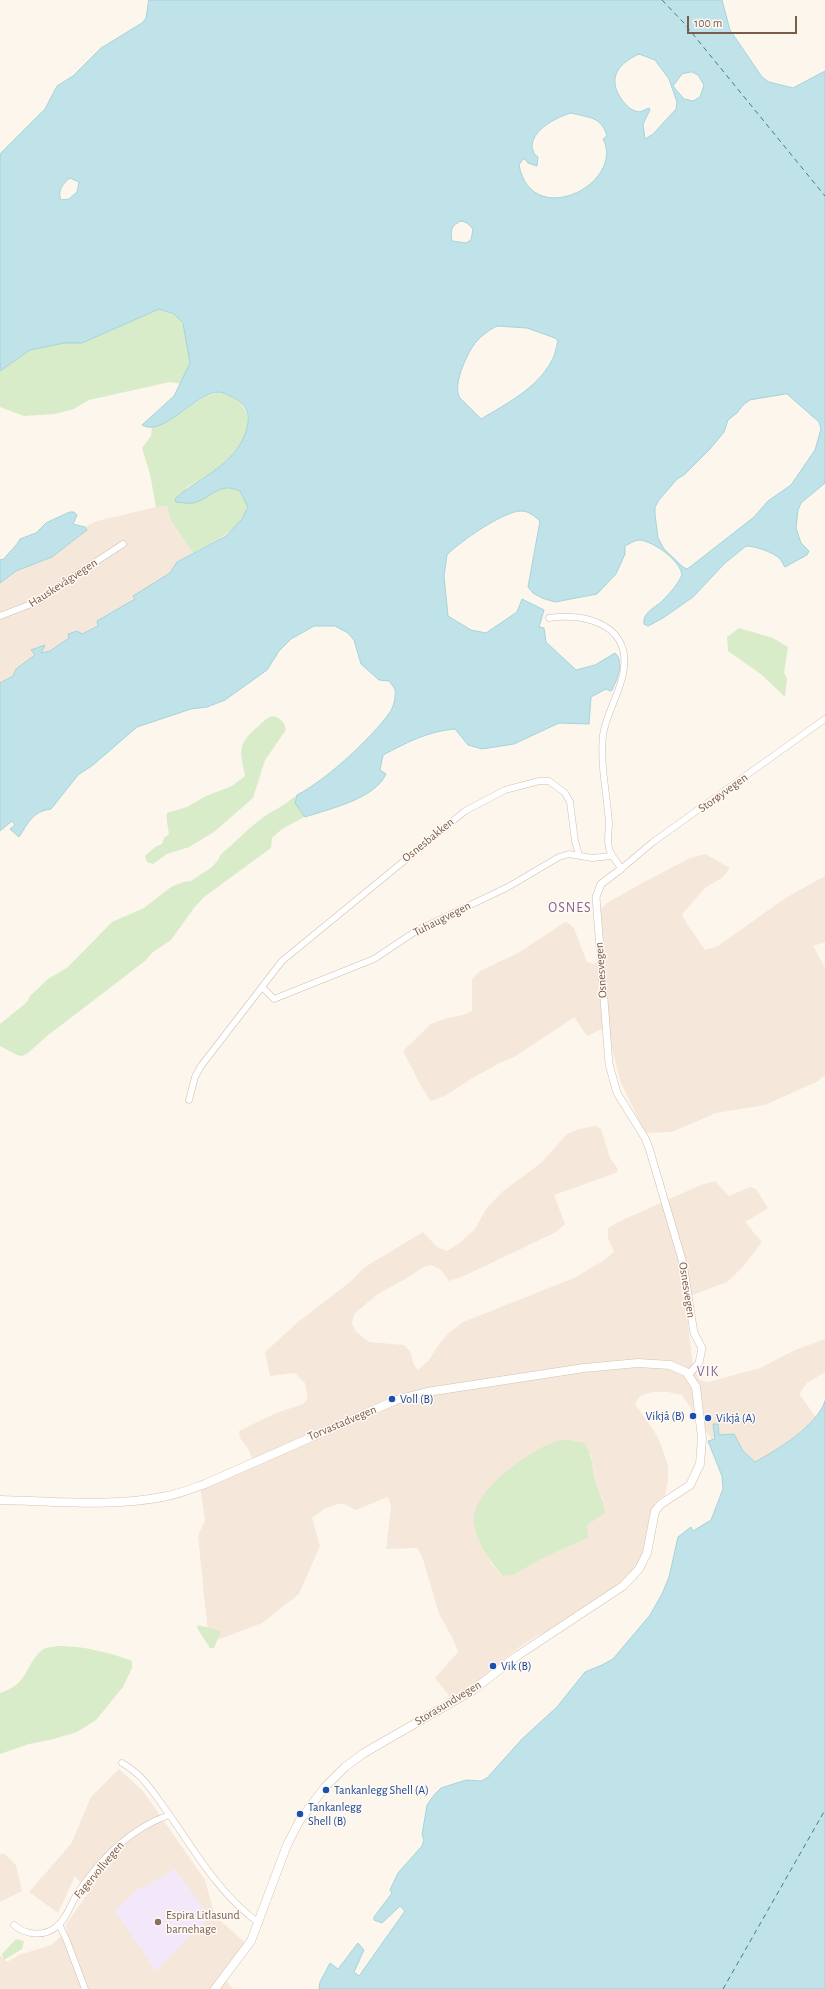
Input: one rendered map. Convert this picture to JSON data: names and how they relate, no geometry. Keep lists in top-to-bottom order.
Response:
{
  "streets": {
    "main road": ["Torvastadvegen", "Storasundvegen"],
    "street": [
      "Hauskevågvegen",
      "Storøyvegen",
      "Osnesbakken",
      "Tuhaugvegen",
      "Osnesvegen",
      "Fagervollvegen"
    ]
  },
  "crossings": [
    ["Storøyvegen", "Osnesvegen"],
    ["Osnesbakken", "Tuhaugvegen"],
    ["Osnesvegen", "Torvastadvegen"],
    ["Osnesvegen", "Storasundvegen"],
    ["Torvastadvegen", "Storasundvegen"]
  ],
  "districts": ["OSNES", "VIK"],
  "places": [
    "Voll (B)",
    "Vikjå (B)",
    "Vikjå (A)",
    "Vik (B)",
    "Tankanlegg Shell (A)",
    "Tankanlegg Shell (B)",
    "Espira Litlasund barnehage"
  ],
  "scale_bar": "100 m"
}
